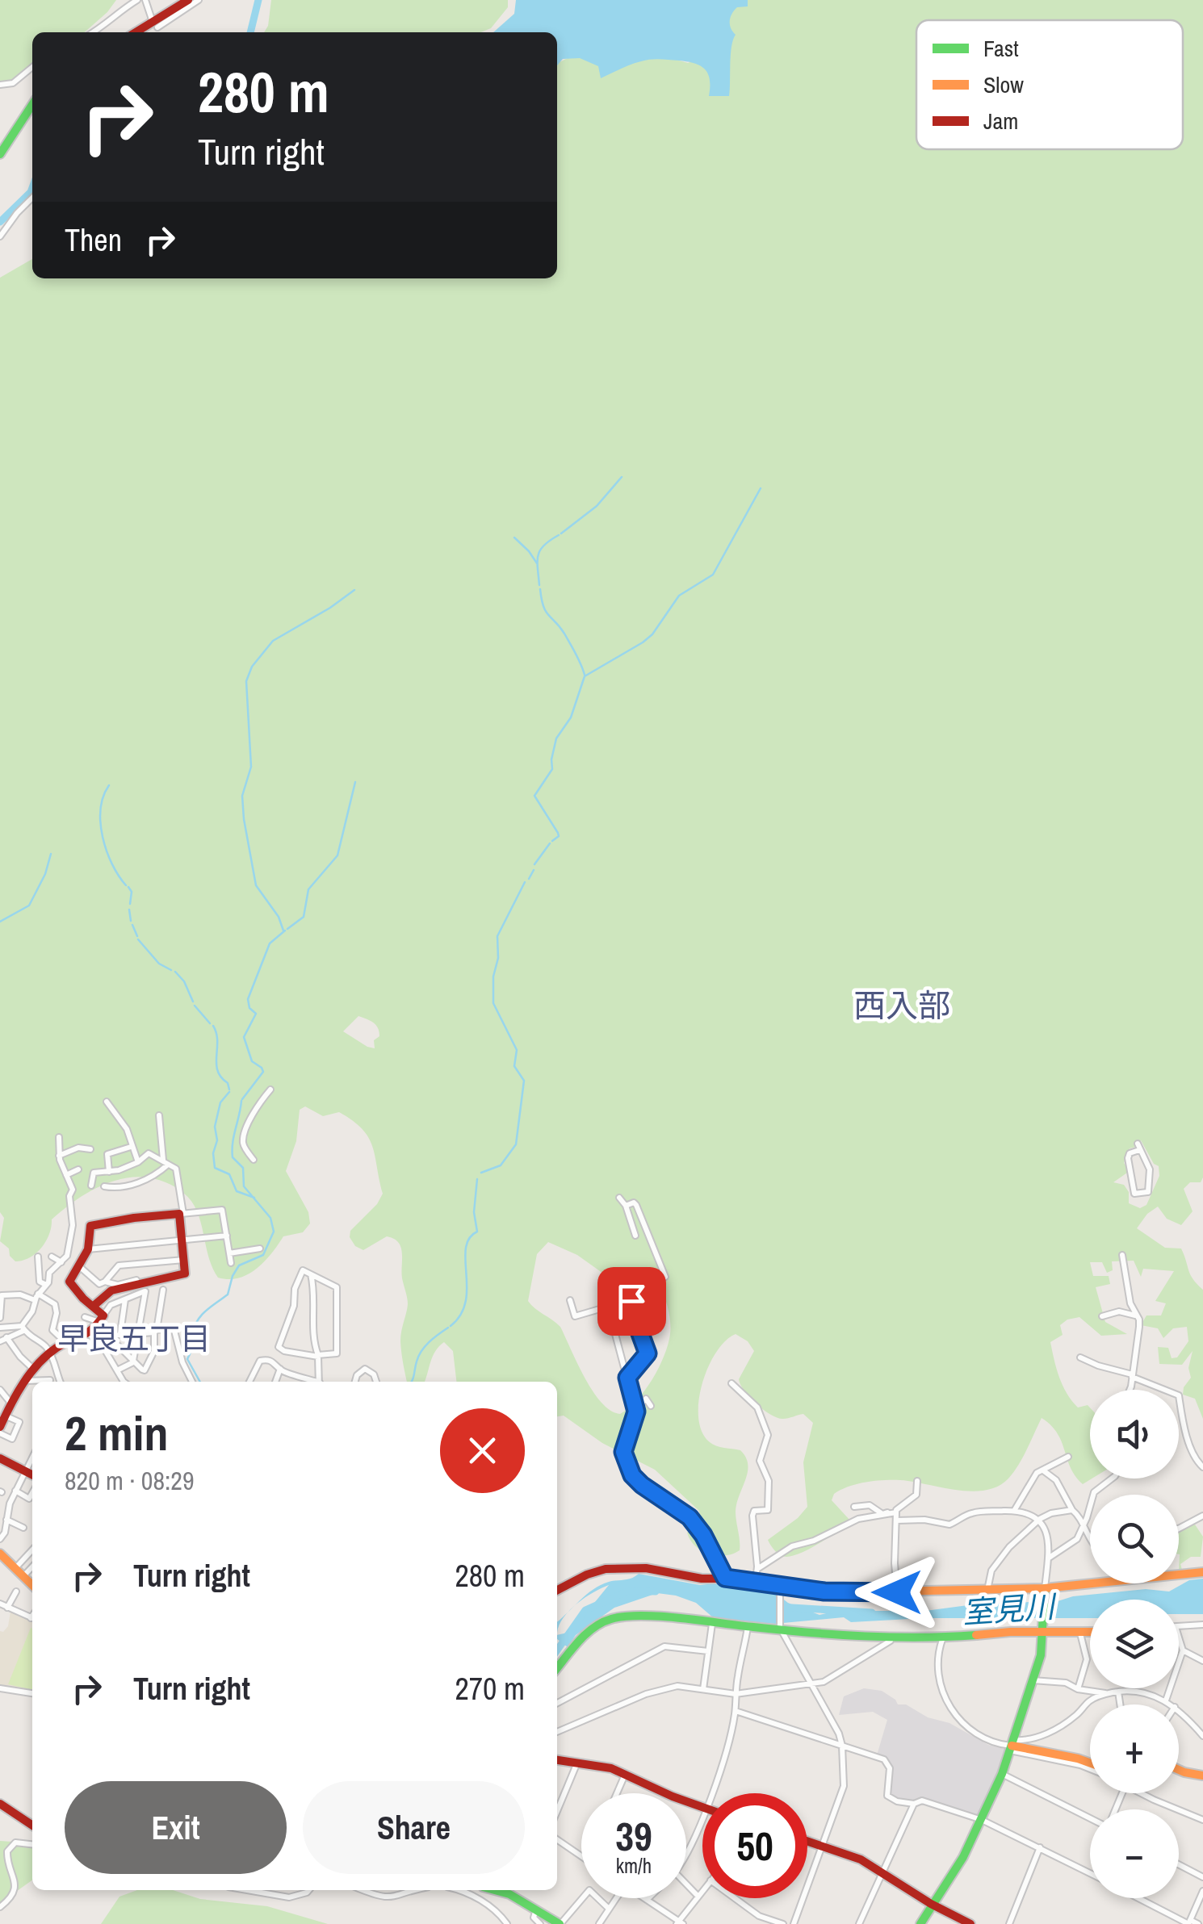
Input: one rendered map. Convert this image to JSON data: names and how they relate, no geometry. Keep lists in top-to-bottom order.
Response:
{
  "districts": ["西入部", "早良五丁目"],
  "water": ["室見川"],
  "legend": ["Fast", "Slow", "Jam"],
  "page": {
    "turn": ["280 m", "Turn right"],
    "then": "Then",
    "heading": ["2 min", "820 m · 08:29"],
    "map_buttons": ["+", "−"],
    "list": [
      {
        "name": "Turn right",
        "value": "280 m"
      },
      {
        "name": "Turn right",
        "value": "270 m"
      }
    ],
    "buttons": ["Exit", "Share"],
    "speed": "39 km/h",
    "limit": "50"
  }
}
